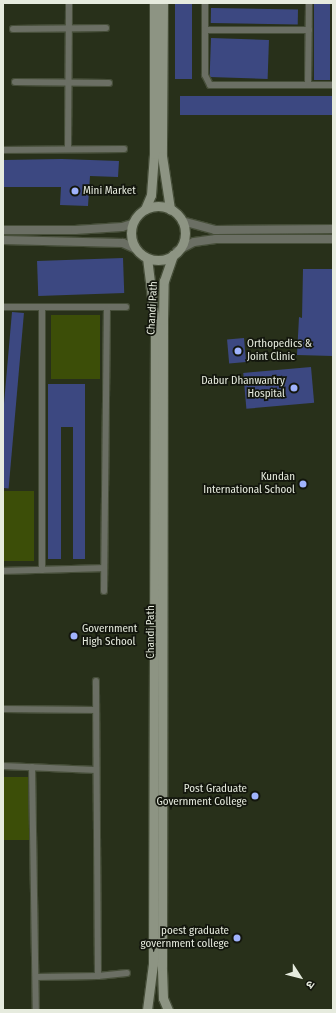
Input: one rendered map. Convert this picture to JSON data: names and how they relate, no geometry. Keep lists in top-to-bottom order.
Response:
{
  "streets": {
    "main road": ["Chandi Path"]
  },
  "places": [
    "Mini Market",
    "Orthopedics & Joint Clinic",
    "Dabur Dhanwantry Hospital",
    "Kundan International School",
    "Government High School",
    "Post Graduate Government College",
    "poest graduate government college"
  ],
  "north": "bottom right"
}
